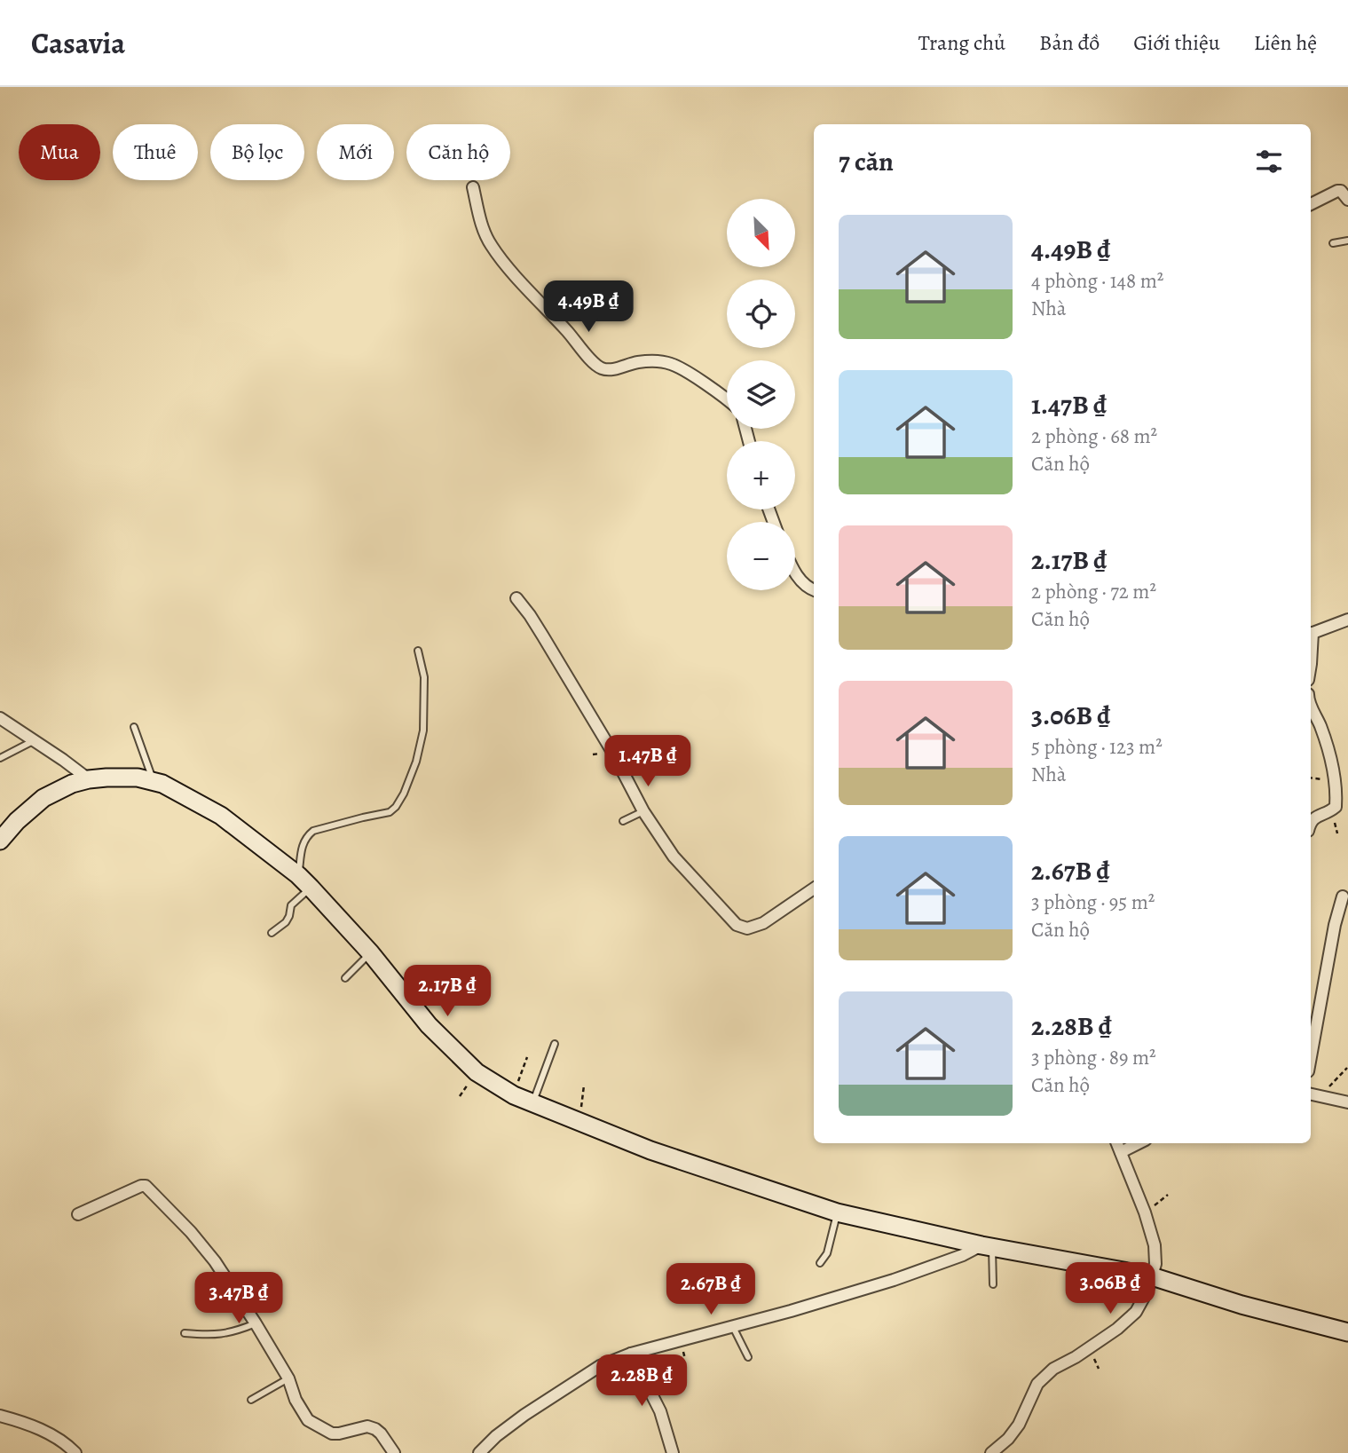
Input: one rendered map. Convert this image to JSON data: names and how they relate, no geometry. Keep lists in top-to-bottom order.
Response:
{
  "north": "bottom right",
  "page": {
    "header": "Casavia",
    "nav": [
      "Trang chủ",
      "Bản đồ",
      "Giới thiệu",
      "Liên hệ"
    ],
    "chip": [
      "Mua",
      "Thuê",
      "Bộ lọc",
      "Mới",
      "Căn hộ"
    ],
    "heading": "7 căn",
    "map_buttons": ["+", "−"],
    "list": [
      {
        "name": "4.49B ₫",
        "note": "4 phòng · 148 m² · Nhà"
      },
      {
        "name": "1.47B ₫",
        "note": "2 phòng · 68 m² · Căn hộ"
      },
      {
        "name": "2.17B ₫",
        "note": "2 phòng · 72 m² · Căn hộ"
      },
      {
        "name": "3.06B ₫",
        "note": "5 phòng · 123 m² · Nhà"
      },
      {
        "name": "2.67B ₫",
        "note": "3 phòng · 95 m² · Căn hộ"
      },
      {
        "name": "2.28B ₫",
        "note": "3 phòng · 89 m² · Căn hộ"
      }
    ],
    "price": [
      "4.49B ₫",
      "1.47B ₫",
      "2.17B ₫",
      "3.06B ₫",
      "2.67B ₫",
      "3.47B ₫",
      "2.28B ₫"
    ]
  }
}
